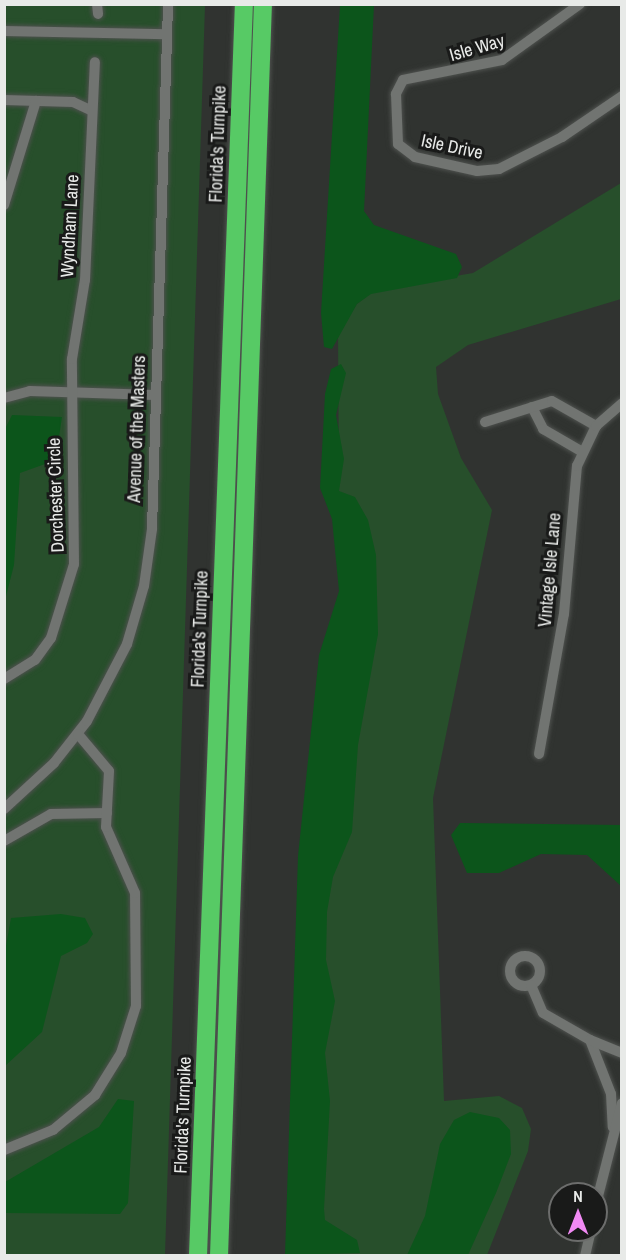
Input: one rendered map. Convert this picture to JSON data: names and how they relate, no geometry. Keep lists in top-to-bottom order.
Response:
{
  "streets": {
    "highway": ["Florida's Turnpike"],
    "street": [
      "Isle Way",
      "Isle Drive",
      "Wyndham Lane",
      "Avenue of the Masters",
      "Dorchester Circle",
      "Vintage Isle Lane"
    ]
  },
  "crossings": [
    ["Isle Way", "Isle Drive"],
    ["Wyndham Lane", "Dorchester Circle"]
  ],
  "north": "top"
}
